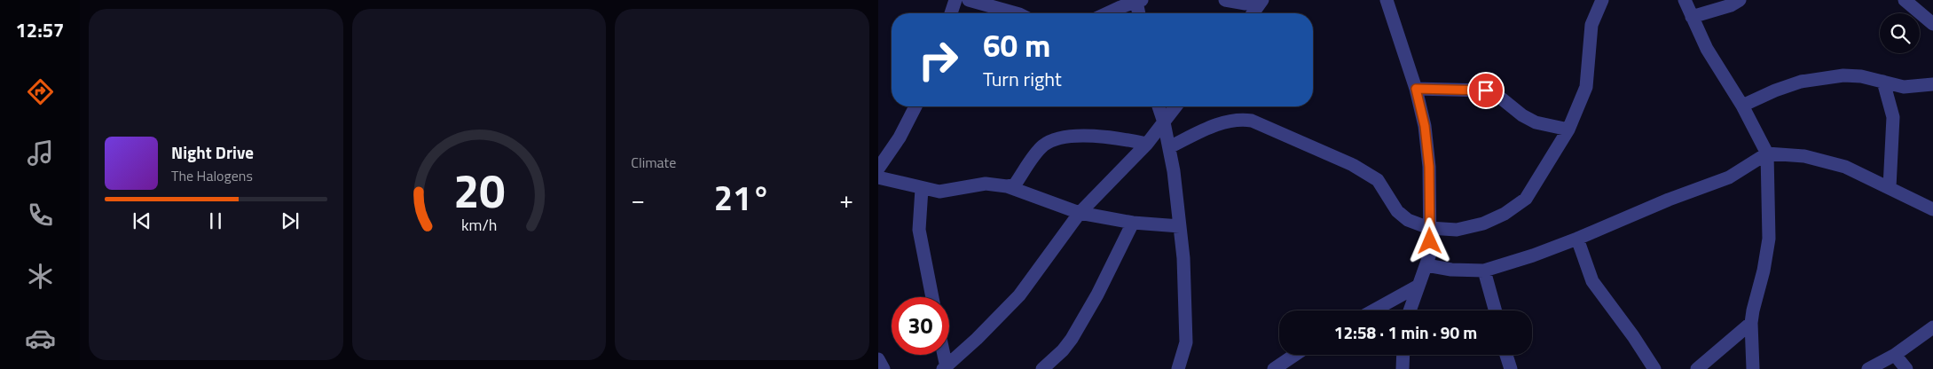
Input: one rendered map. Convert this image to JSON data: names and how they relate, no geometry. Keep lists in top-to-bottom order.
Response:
{
  "page": {
    "tabs": "12:57",
    "tile": "Climate",
    "turn": ["60 m", "Turn right"],
    "song": ["Night Drive", "The Halogens"],
    "heat": ["−", "21°", "+"],
    "limit": "30",
    "trip": "12:58 · 1 min · 90 m",
    "gauge": ["20", "km/h"]
  }
}
